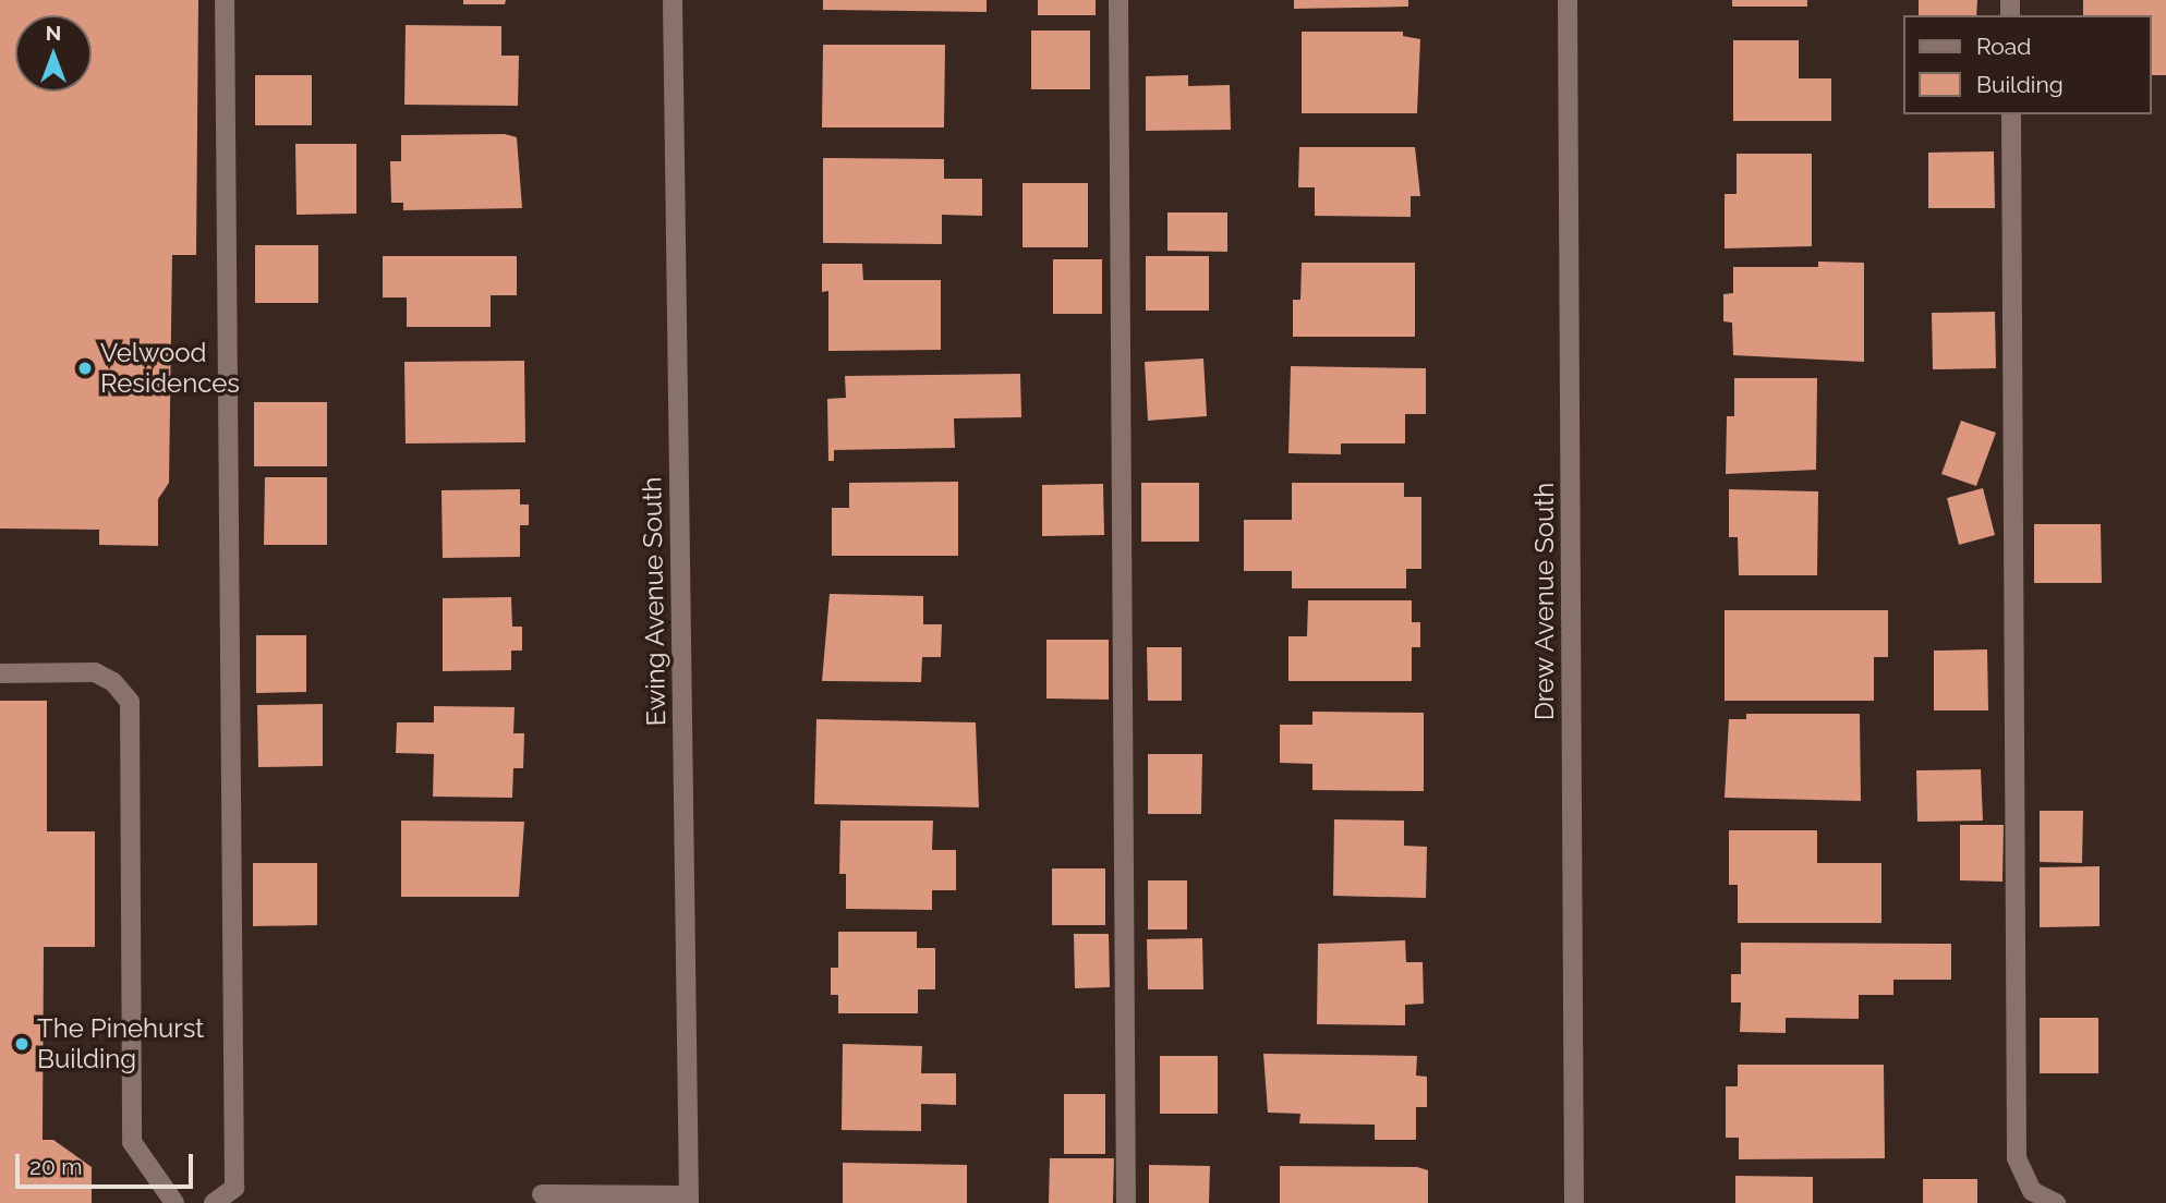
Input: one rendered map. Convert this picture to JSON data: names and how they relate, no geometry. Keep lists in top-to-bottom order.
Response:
{
  "streets": {
    "street": ["Ewing Avenue South", "Drew Avenue South"]
  },
  "places": ["Velwood Residences", "The Pinehurst Building"],
  "legend": ["Road", "Building"],
  "scale_bar": "20 m",
  "north": "top"
}
